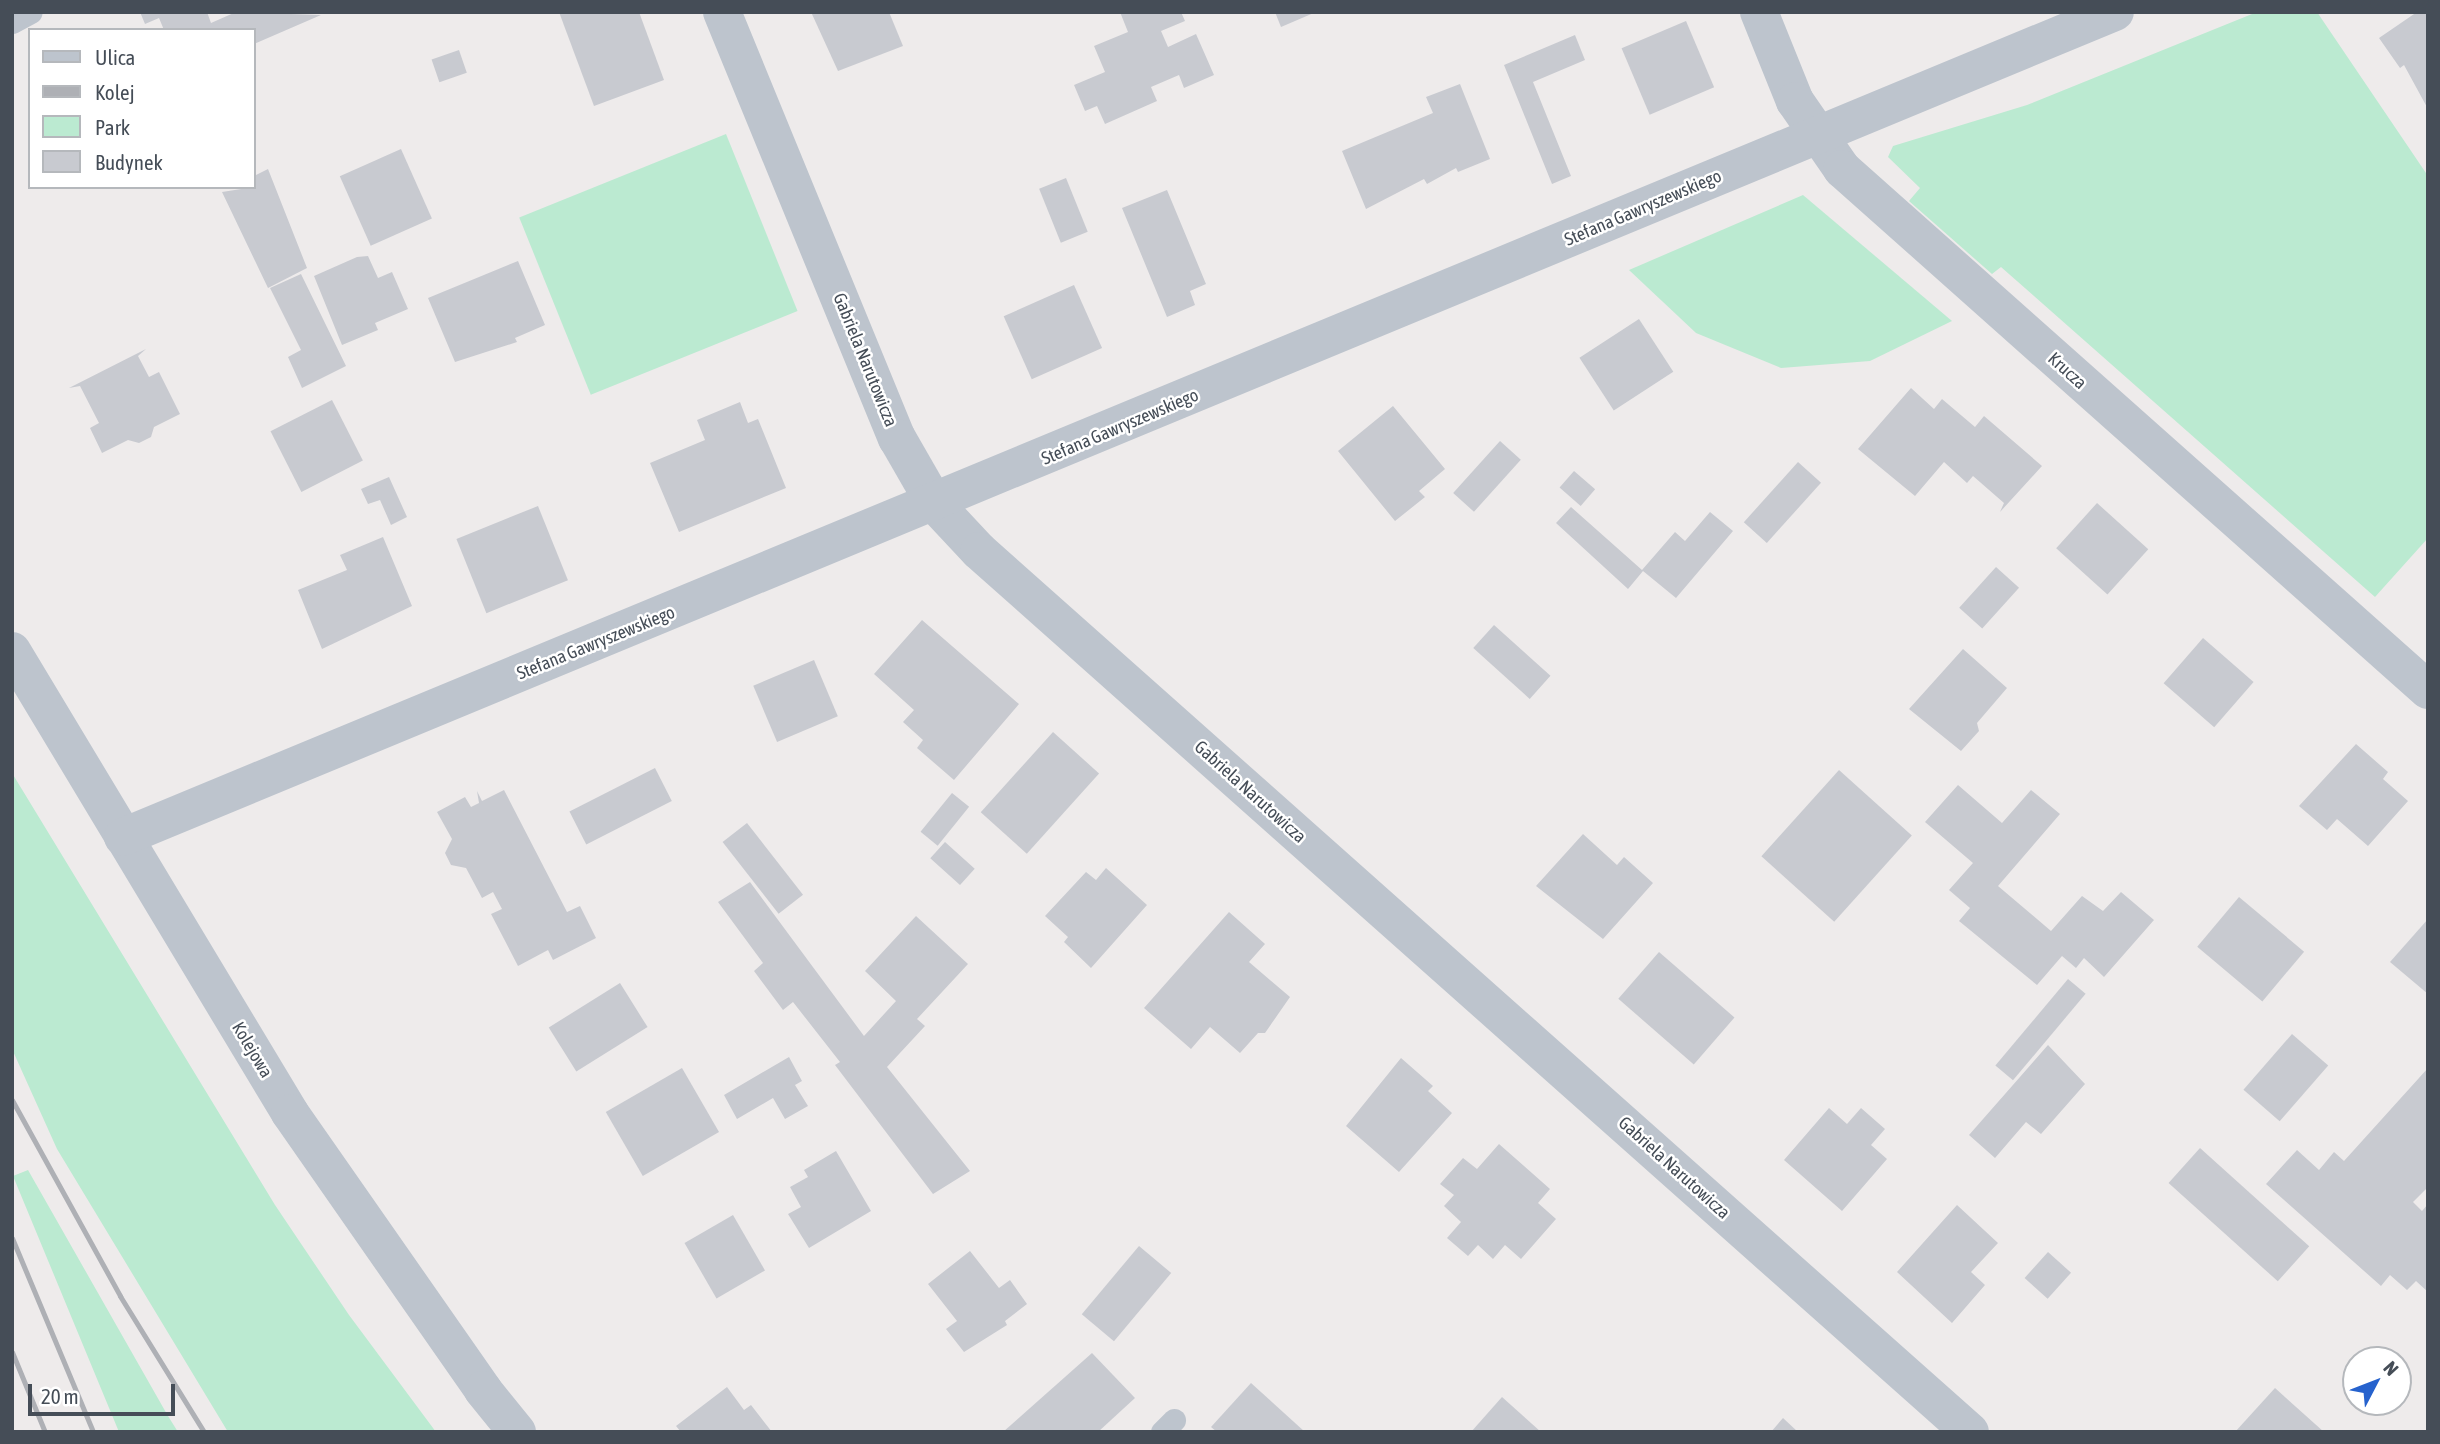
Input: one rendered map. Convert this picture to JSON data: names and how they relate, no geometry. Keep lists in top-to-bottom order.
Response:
{
  "streets": {
    "street": [
      "Stefana Gawryszewskiego",
      "Gabriela Narutowicza",
      "Krucza",
      "Kolejowa"
    ]
  },
  "crossings": [
    ["Stefana Gawryszewskiego", "Gabriela Narutowicza"],
    ["Stefana Gawryszewskiego", "Krucza"],
    ["Stefana Gawryszewskiego", "Kolejowa"]
  ],
  "legend": [
    "Ulica",
    "Kolej",
    "Park",
    "Budynek"
  ],
  "scale_bar": "20 m",
  "north": "top right"
}
